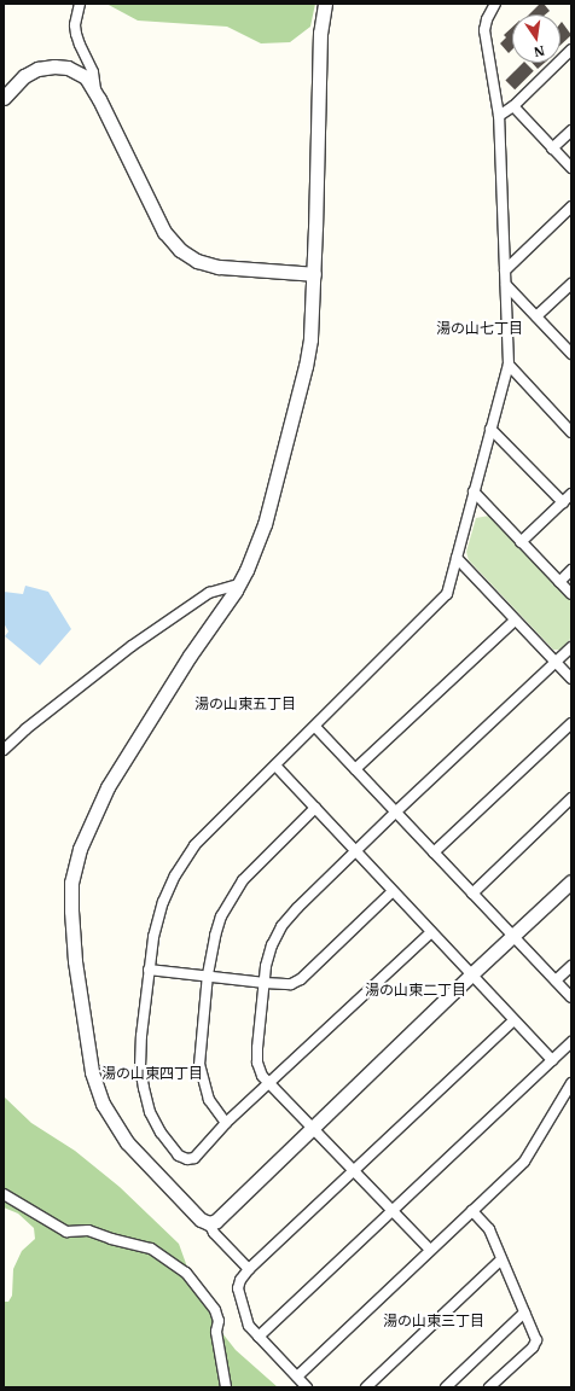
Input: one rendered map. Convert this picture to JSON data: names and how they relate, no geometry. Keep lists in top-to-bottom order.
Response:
{
  "districts": [
    "湯の山七丁目",
    "湯の山東五丁目",
    "湯の山東二丁目",
    "湯の山東四丁目",
    "湯の山東三丁目"
  ],
  "north": "bottom"
}
